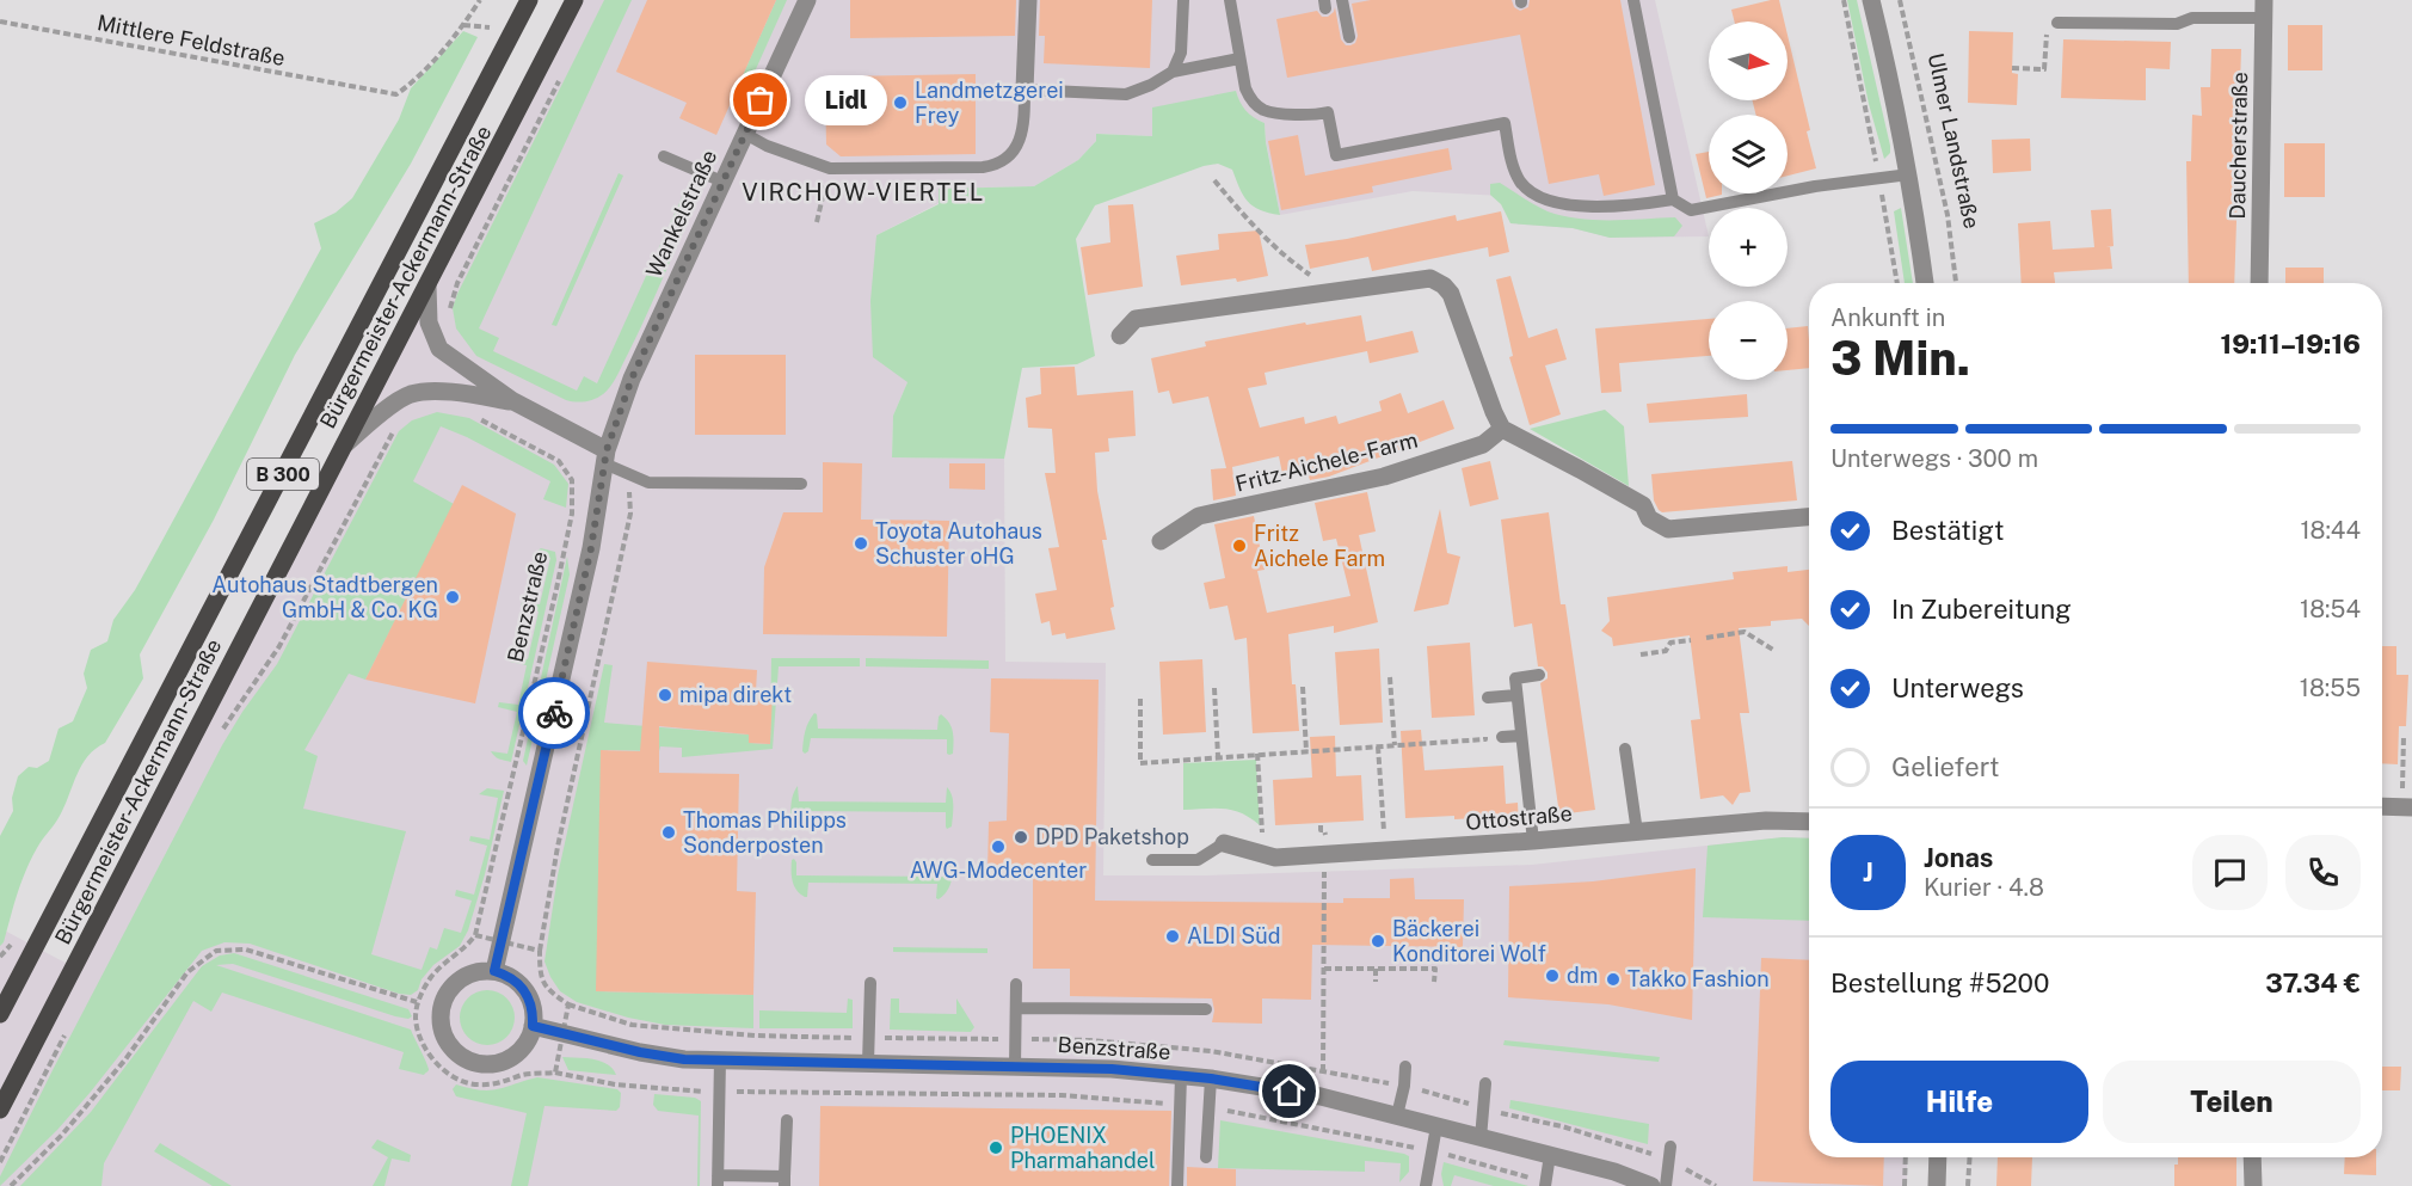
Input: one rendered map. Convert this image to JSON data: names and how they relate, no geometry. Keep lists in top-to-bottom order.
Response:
{
  "streets": {
    "main road": ["Bürgermeister-Ackermann-Straße", "B 300"],
    "street": [
      "Daucherstraße",
      "Wankelstraße",
      "Fritz-Aichele-Farm",
      "Benzstraße",
      "Ottostraße"
    ],
    "path": ["Mittlere Feldstraße", "Ulmer Landstraße"]
  },
  "districts": ["VIRCHOW-VIERTEL"],
  "places": [
    "Lidl",
    "Landmetzgerei Frey",
    "Toyota Autohaus Schuster oHG",
    "Fritz Aichele Farm",
    "Autohaus Stadtbergen GmbH & Co. KG",
    "mipa direkt",
    "Thomas Philipps Sonderposten",
    "DPD Paketshop",
    "AWG-Modecenter",
    "ALDI Süd",
    "Bäckerei Konditorei Wolf",
    "dm",
    "Takko Fashion",
    "PHOENIX Pharmahandel"
  ],
  "north": "right",
  "page": {
    "map_buttons": ["+", "−"],
    "bubble": "Lidl",
    "heading": ["3 Min.", "Ankunft in", "19:11–19:16"],
    "panel": [
      "Jonas",
      "Kurier · 4.8",
      "Bestellung #5200",
      "37.34 €"
    ],
    "bar": "Unterwegs · 300 m",
    "list": [
      ["Bestätigt", "18:44"],
      ["In Zubereitung", "18:54"],
      ["Unterwegs", "18:55"],
      "Geliefert"
    ],
    "round": "J",
    "buttons": ["Hilfe", "Teilen"]
  }
}
